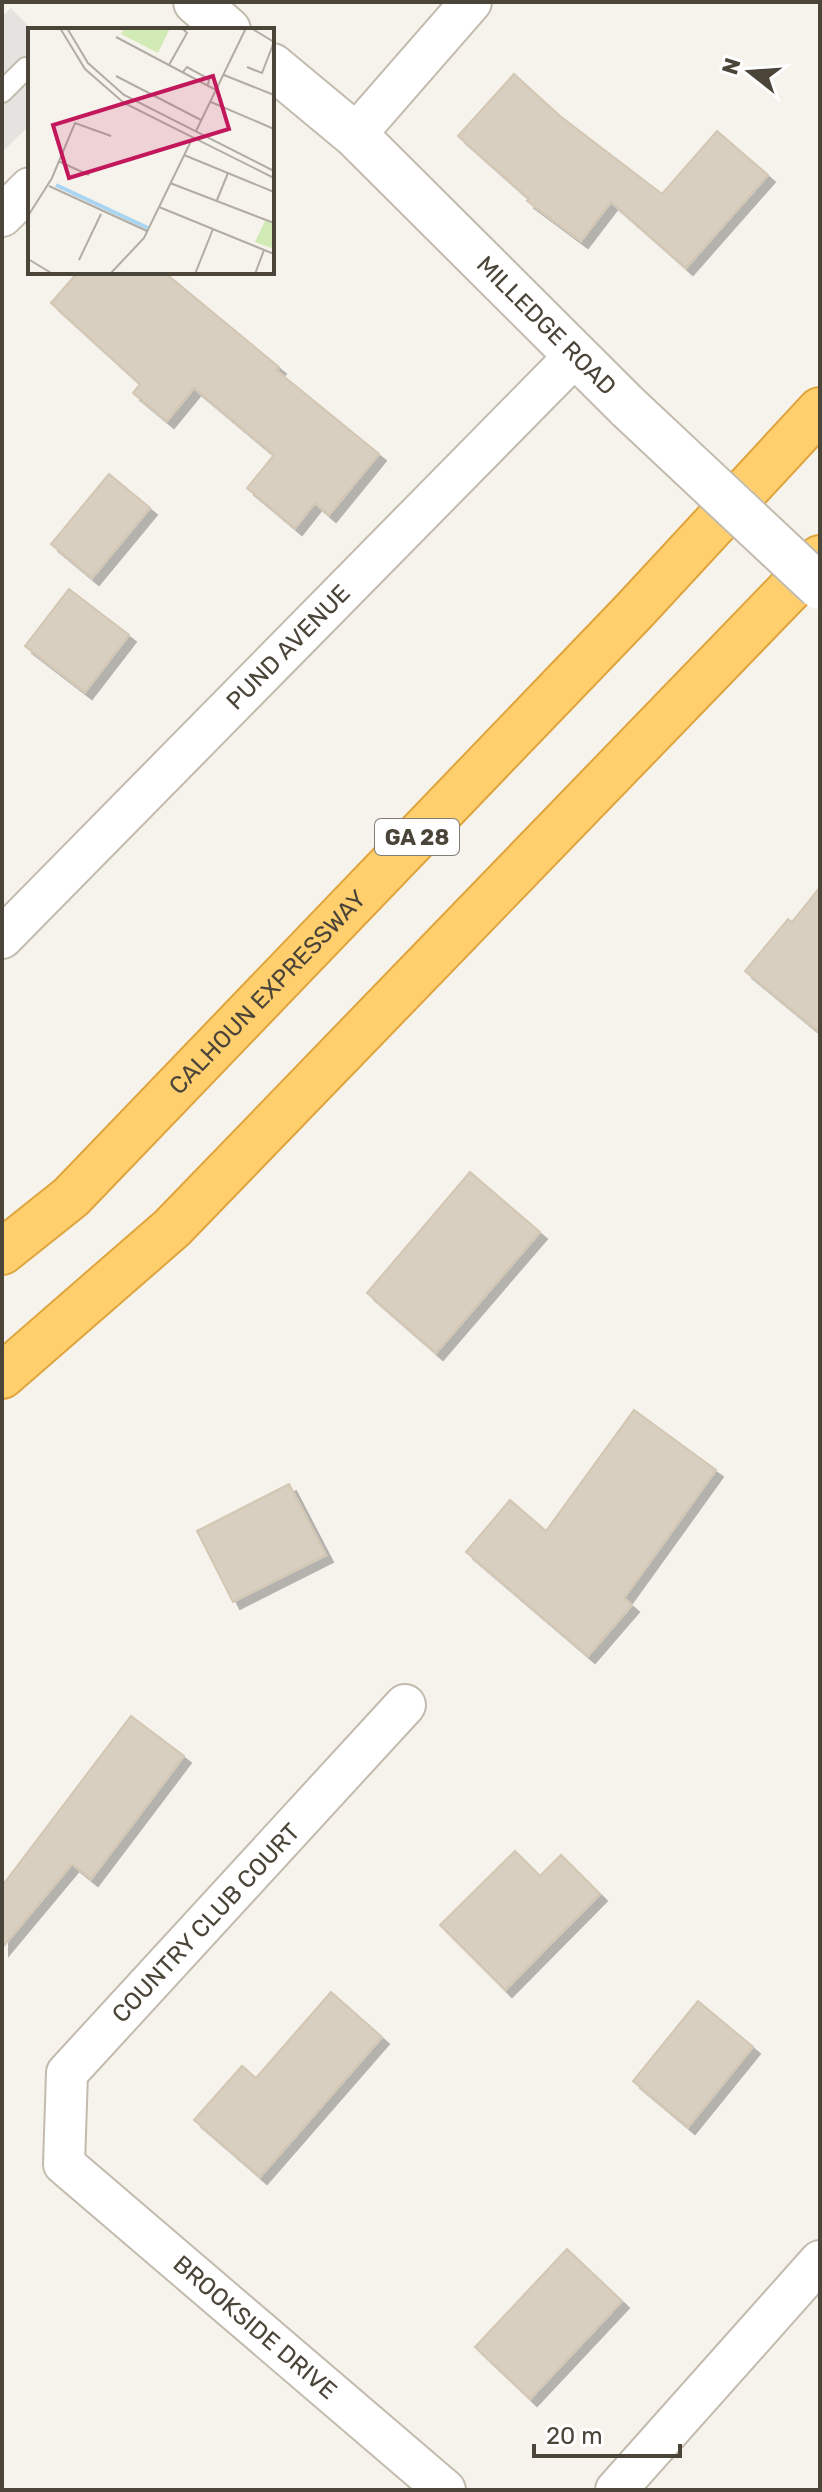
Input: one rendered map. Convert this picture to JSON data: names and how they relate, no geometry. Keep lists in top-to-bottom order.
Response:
{
  "streets": {
    "highway": ["GA 28", "CALHOUN EXPRESSWAY"],
    "street": [
      "MILLEDGE ROAD",
      "PUND AVENUE",
      "COUNTRY CLUB COURT",
      "BROOKSIDE DRIVE"
    ]
  },
  "crossings": [
    ["MILLEDGE ROAD", "PUND AVENUE"],
    ["COUNTRY CLUB COURT", "BROOKSIDE DRIVE"]
  ],
  "scale_bar": "20 m",
  "north": "left"
}
